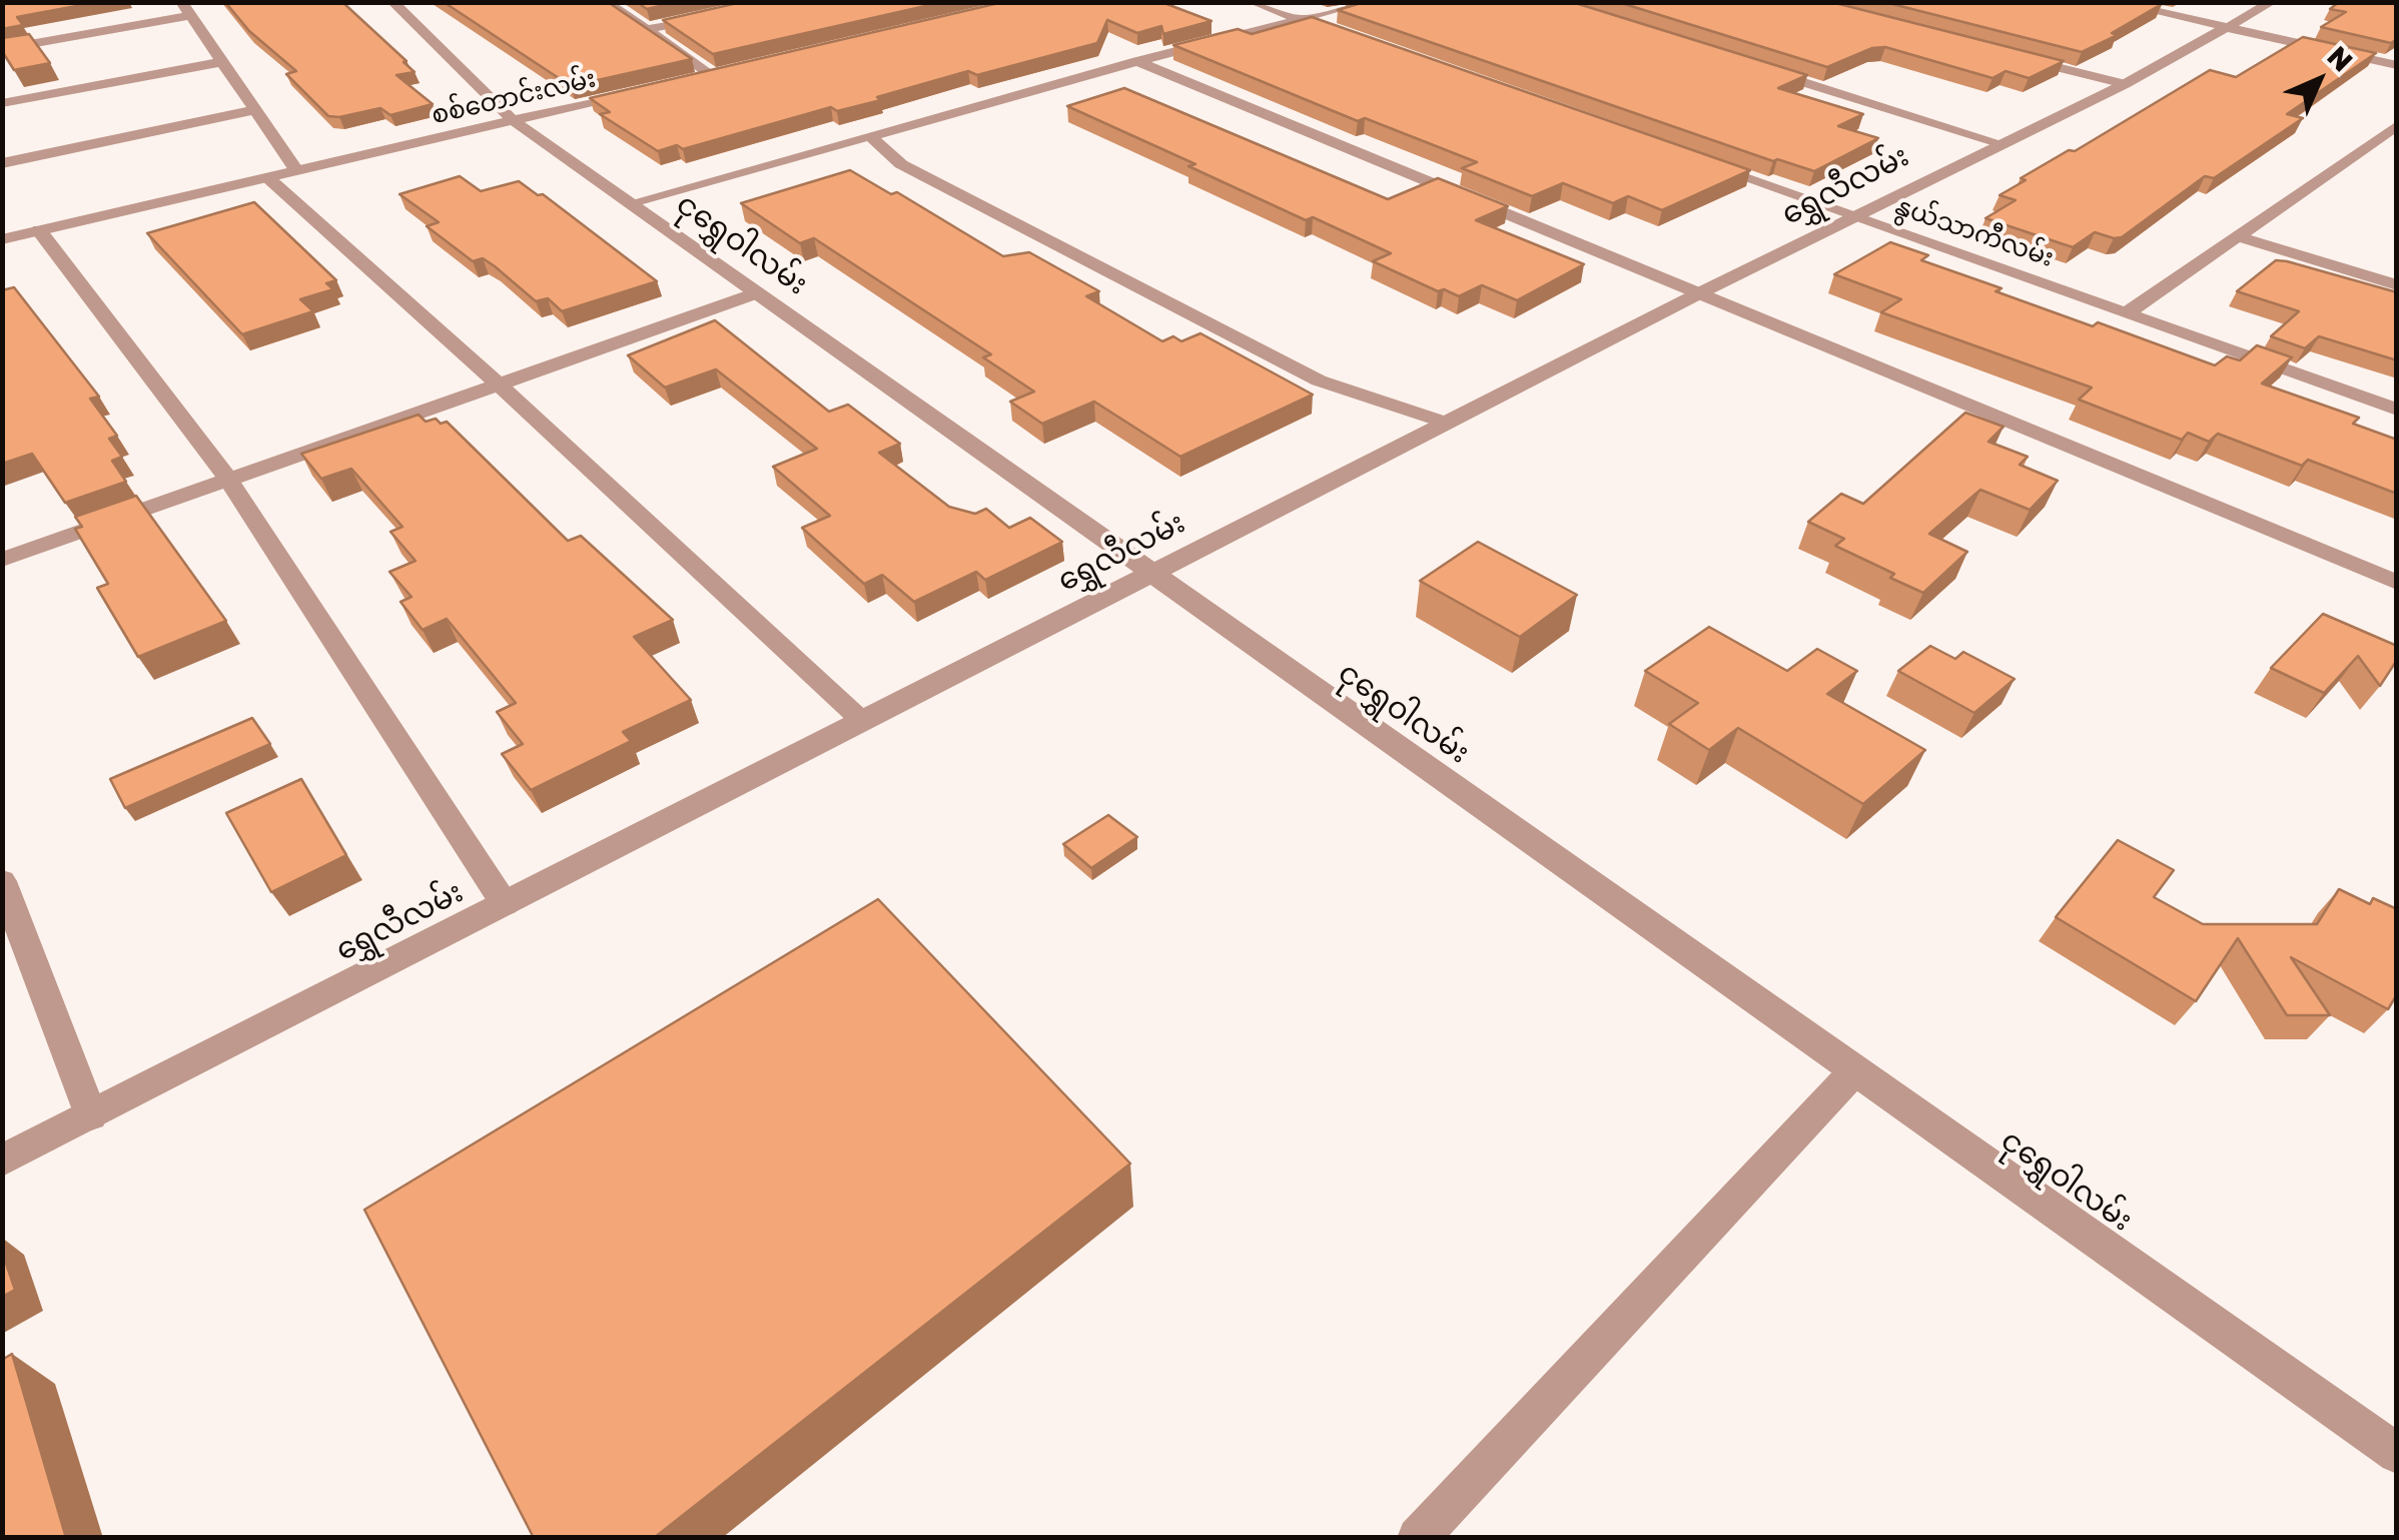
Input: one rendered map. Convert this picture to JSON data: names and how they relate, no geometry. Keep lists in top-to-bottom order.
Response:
{
  "streets": {
    "street": [
      "စစ်တောင်းလမ်း",
      "ရွှေလီလမ်း",
      "နွယ်သာကီလမ်း",
      "ငုရွှေဝါလမ်း"
    ]
  },
  "crossings": [
    ["စစ်တောင်းလမ်း", "ငုရွှေဝါလမ်း"],
    ["ရွှေလီလမ်း", "နွယ်သာကီလမ်း"],
    ["ရွှေလီလမ်း", "ငုရွှေဝါလမ်း"]
  ],
  "north": "top right"
}
